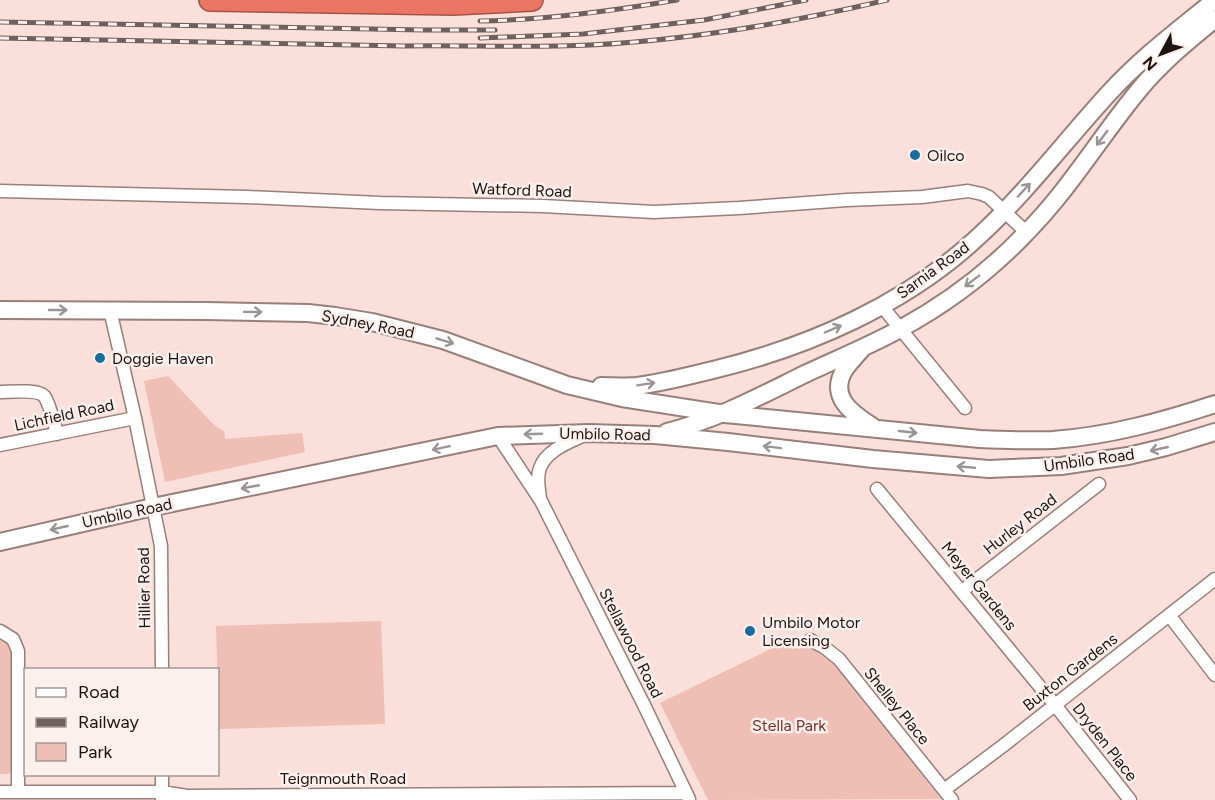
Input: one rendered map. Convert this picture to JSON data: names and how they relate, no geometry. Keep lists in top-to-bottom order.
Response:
{
  "streets": {
    "main road": ["Sarnia Road", "Sydney Road", "Umbilo Road"],
    "street": [
      "Watford Road",
      "Lichfield Road",
      "Hurley Road",
      "Meyer Gardens",
      "Hillier Road",
      "Stellawood Road",
      "Buxton Gardens",
      "Shelley Place",
      "Dryden Place",
      "Teignmouth Road"
    ]
  },
  "crossings": [
    ["Watford Road", "Sarnia Road"],
    ["Sarnia Road", "Sydney Road"],
    ["Sarnia Road", "Umbilo Road"],
    ["Sydney Road", "Umbilo Road"],
    ["Sydney Road", "Hillier Road"],
    ["Lichfield Road", "Hillier Road"],
    ["Umbilo Road", "Hillier Road"],
    ["Umbilo Road", "Stellawood Road"],
    ["Hurley Road", "Meyer Gardens"],
    ["Meyer Gardens", "Buxton Gardens"],
    ["Meyer Gardens", "Dryden Place"],
    ["Stellawood Road", "Teignmouth Road"],
    ["Buxton Gardens", "Shelley Place"],
    ["Buxton Gardens", "Dryden Place"]
  ],
  "one_way": ["Sydney Road"],
  "parks": ["Stella Park"],
  "places": ["Oilco", "Doggie Haven", "Umbilo Motor Licensing"],
  "legend": ["Road", "Railway", "Park"],
  "north": "bottom left"
}
